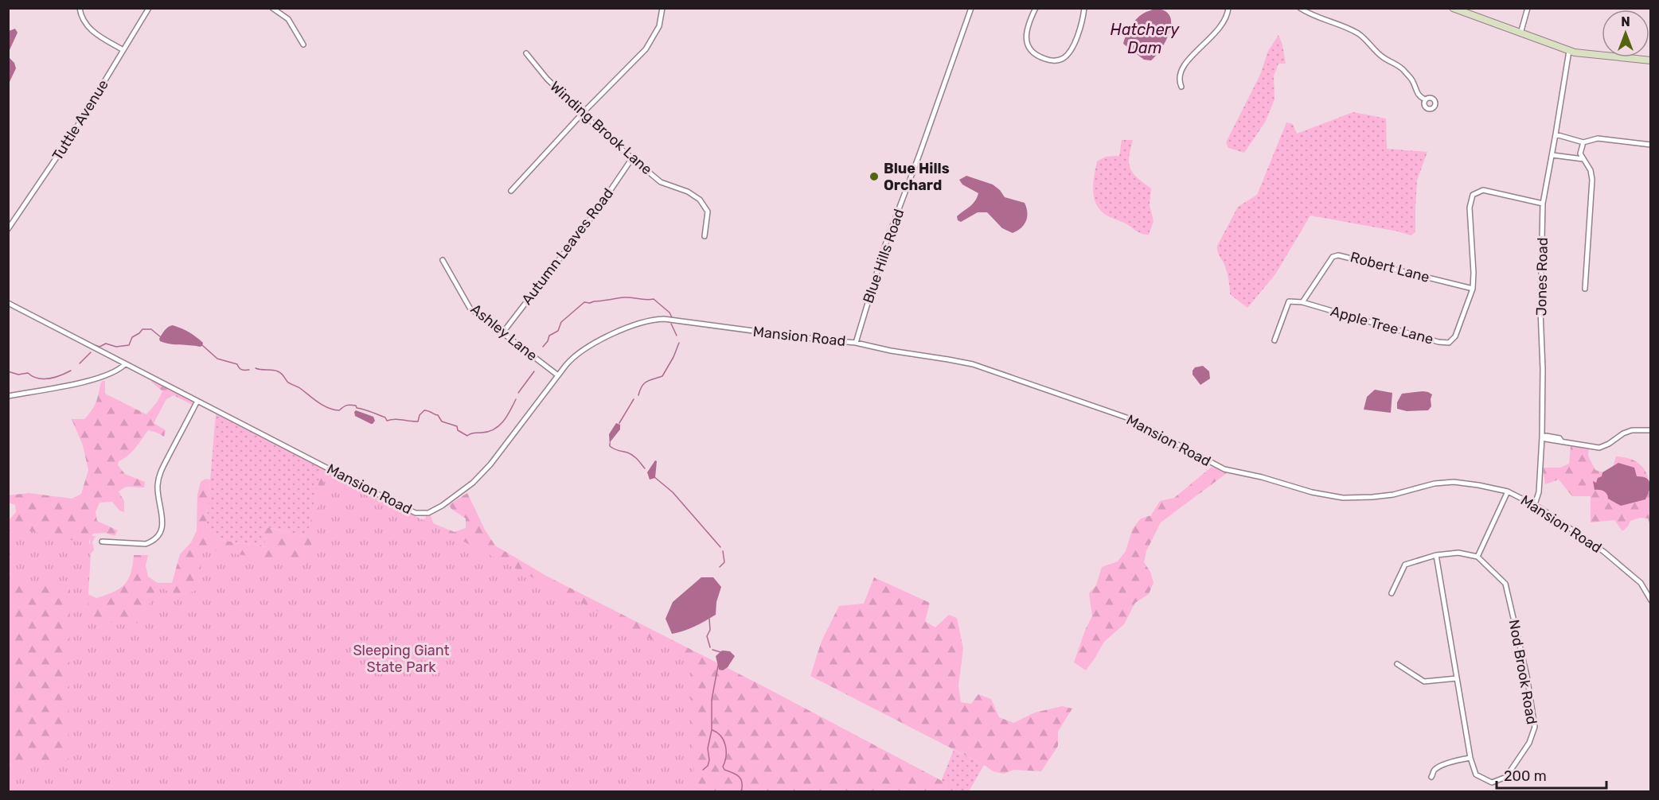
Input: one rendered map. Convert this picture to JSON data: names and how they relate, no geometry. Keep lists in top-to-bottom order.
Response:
{
  "streets": {
    "street": [
      "Tuttle Avenue",
      "Winding Brook Lane",
      "Autumn Leaves Road",
      "Blue Hills Road",
      "Robert Lane",
      "Jones Road",
      "Apple Tree Lane",
      "Ashley Lane",
      "Mansion Road",
      "Nod Brook Road"
    ]
  },
  "crossings": [
    ["Winding Brook Lane", "Autumn Leaves Road"],
    ["Autumn Leaves Road", "Ashley Lane"],
    ["Blue Hills Road", "Mansion Road"],
    ["Robert Lane", "Apple Tree Lane"],
    ["Jones Road", "Apple Tree Lane"],
    ["Jones Road", "Mansion Road"],
    ["Ashley Lane", "Mansion Road"]
  ],
  "water": ["Hatchery Dam"],
  "parks": ["Sleeping Giant State Park"],
  "places": ["Blue Hills Orchard"],
  "scale_bar": "200 m",
  "north": "top"
}
